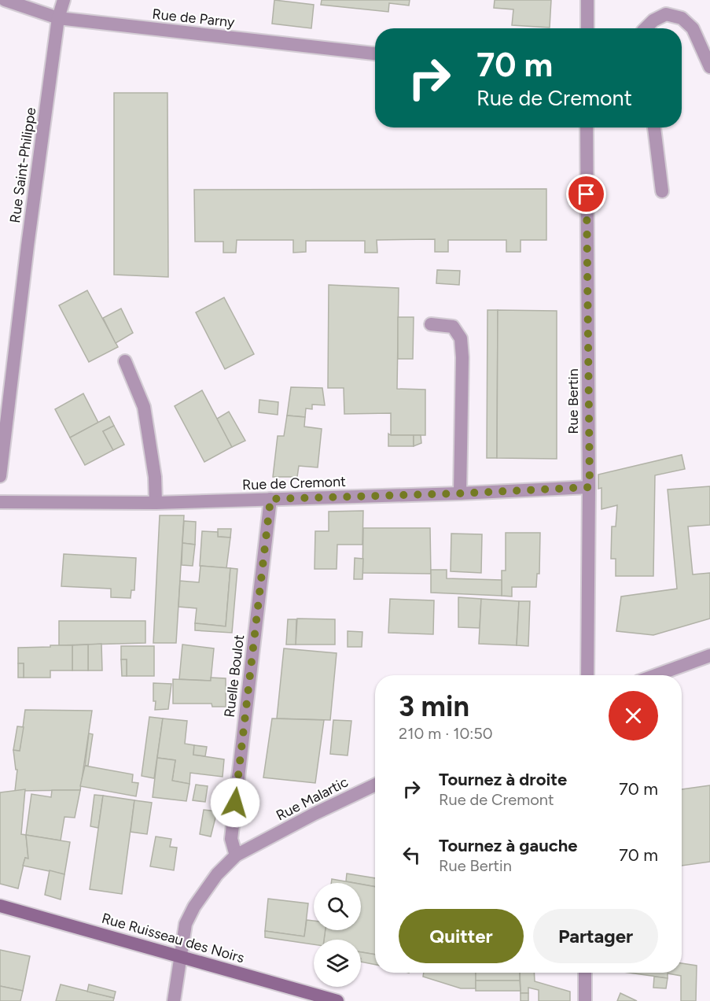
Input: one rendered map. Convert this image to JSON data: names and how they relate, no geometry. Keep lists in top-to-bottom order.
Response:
{
  "streets": {
    "main road": ["Rue Ruisseau des Noirs"],
    "street": [
      "Rue de Parny",
      "Rue Saint-Philippe",
      "Rue Bertin",
      "Rue de Cremont",
      "Ruelle Boulot",
      "Rue Malartic"
    ]
  },
  "crossings": [
    ["Rue de Parny", "Rue Saint-Philippe"],
    ["Rue Bertin", "Rue de Cremont"],
    ["Rue de Cremont", "Ruelle Boulot"],
    ["Ruelle Boulot", "Rue Malartic"],
    ["Rue Malartic", "Rue Ruisseau des Noirs"]
  ],
  "page": {
    "turn": ["70 m", "Rue de Cremont"],
    "heading": ["3 min", "210 m · 10:50"],
    "list": [
      {
        "name": "Tournez à droite",
        "note": "Rue de Cremont",
        "value": "70 m"
      },
      {
        "name": "Tournez à gauche",
        "note": "Rue Bertin",
        "value": "70 m"
      }
    ],
    "buttons": ["Quitter", "Partager"]
  }
}
